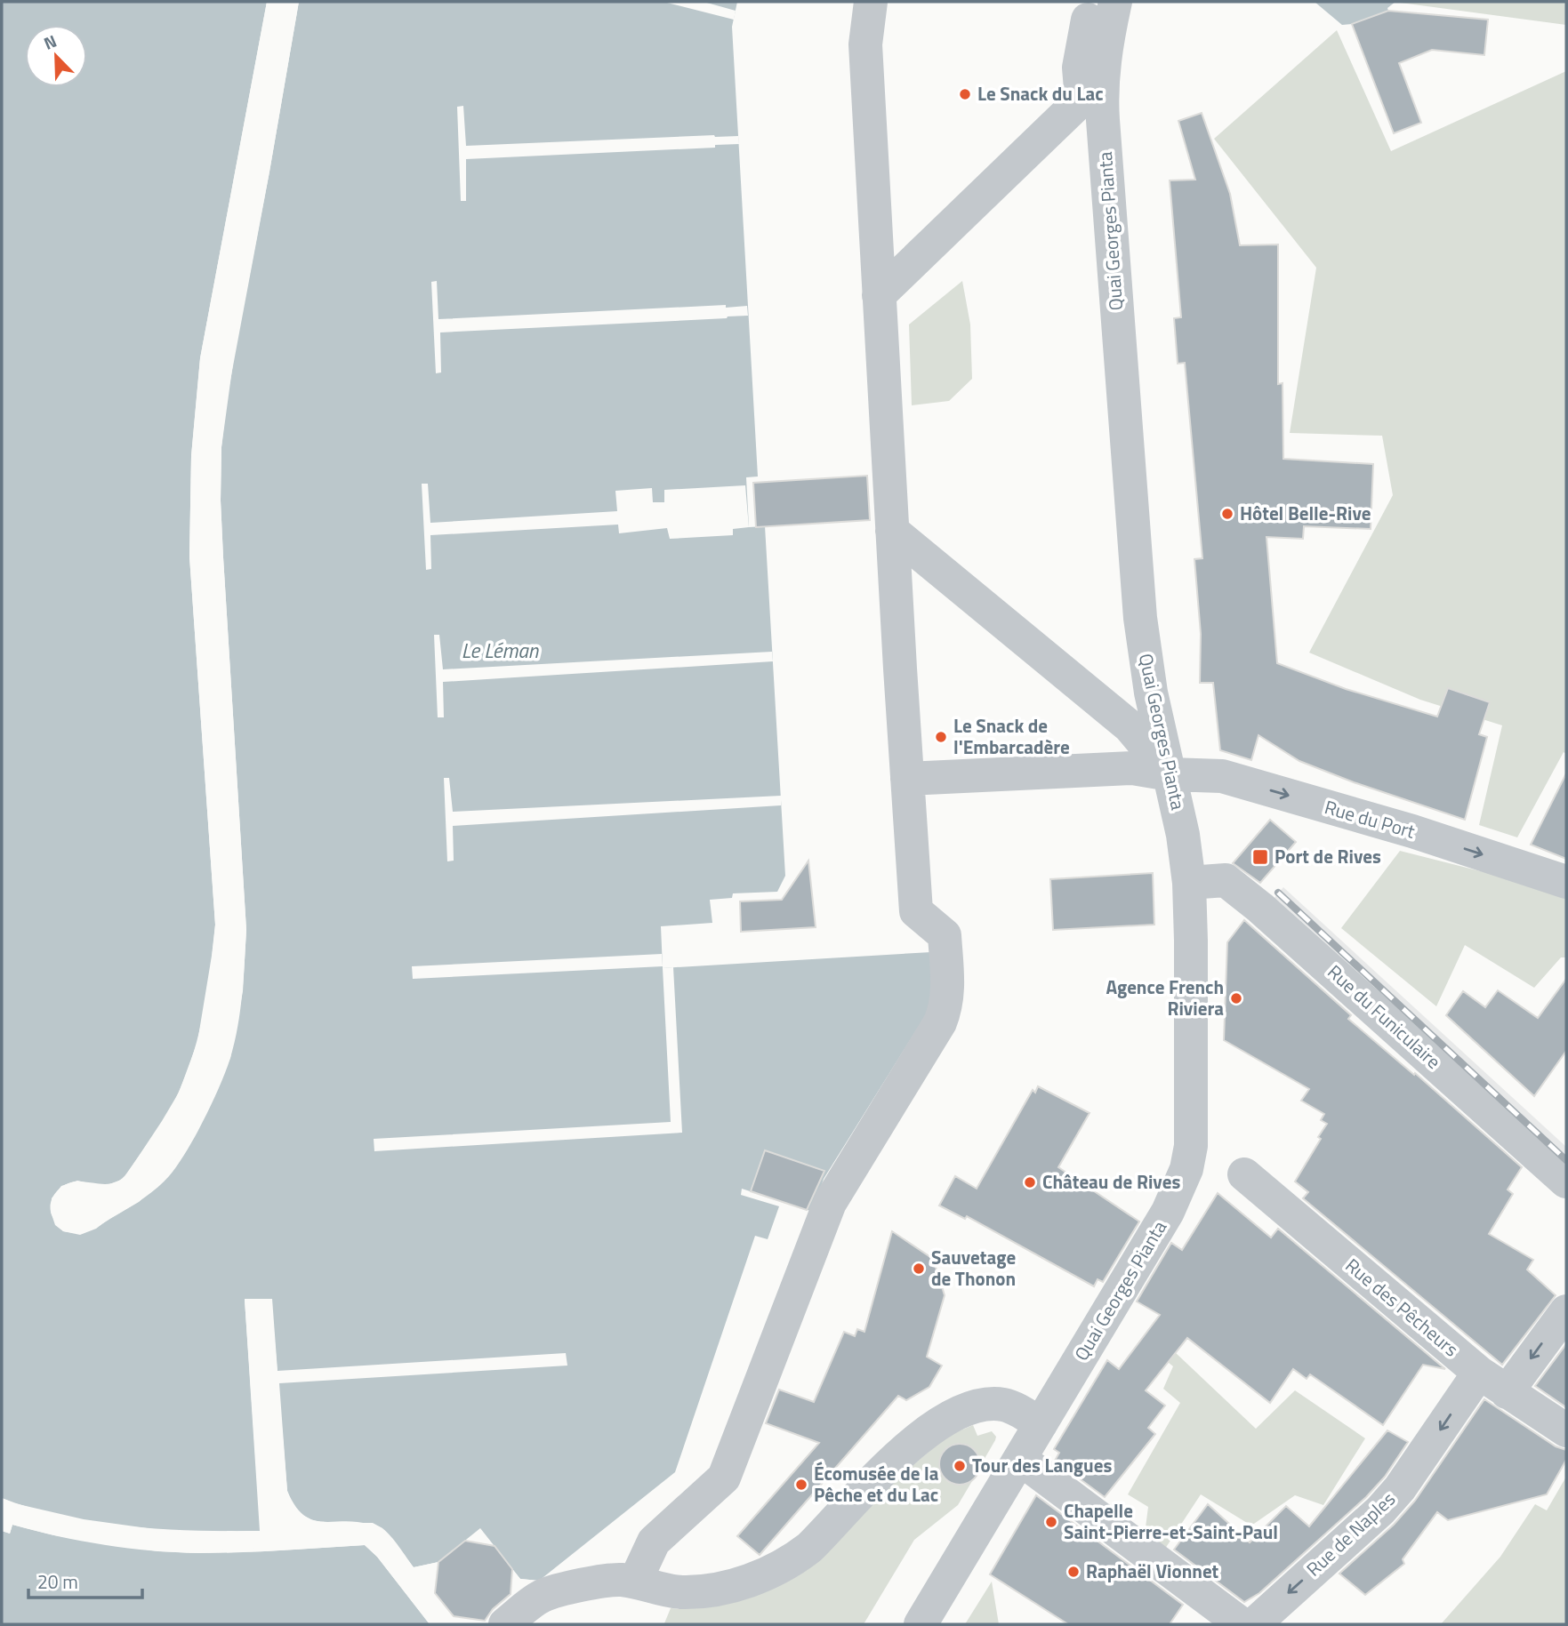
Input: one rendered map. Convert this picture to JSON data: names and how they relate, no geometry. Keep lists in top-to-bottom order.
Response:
{
  "streets": {
    "street": [
      "Quai Georges Pianta",
      "Rue du Port",
      "Rue du Funiculaire",
      "Rue des Pêcheurs",
      "Rue de Naples"
    ]
  },
  "crossings": [
    ["Quai Georges Pianta", "Rue du Port"],
    ["Quai Georges Pianta", "Rue du Funiculaire"],
    ["Rue des Pêcheurs", "Rue de Naples"]
  ],
  "one_way": ["Rue du Port", "Rue de Naples"],
  "water": ["Le Léman"],
  "places": {
    "other": [
      "Le Snack du Lac",
      "Hôtel Belle-Rive",
      "Le Snack de l'Embarcadère",
      "Agence French Riviera",
      "Château de Rives",
      "Sauvetage de Thonon",
      "Tour des Langues",
      "Écomusée de la Pêche et du Lac",
      "Chapelle Saint-Pierre-et-Saint-Paul",
      "Raphaël Vionnet"
    ],
    "transit": ["Port de Rives"]
  },
  "scale_bar": "20 m",
  "north": "top left"
}
